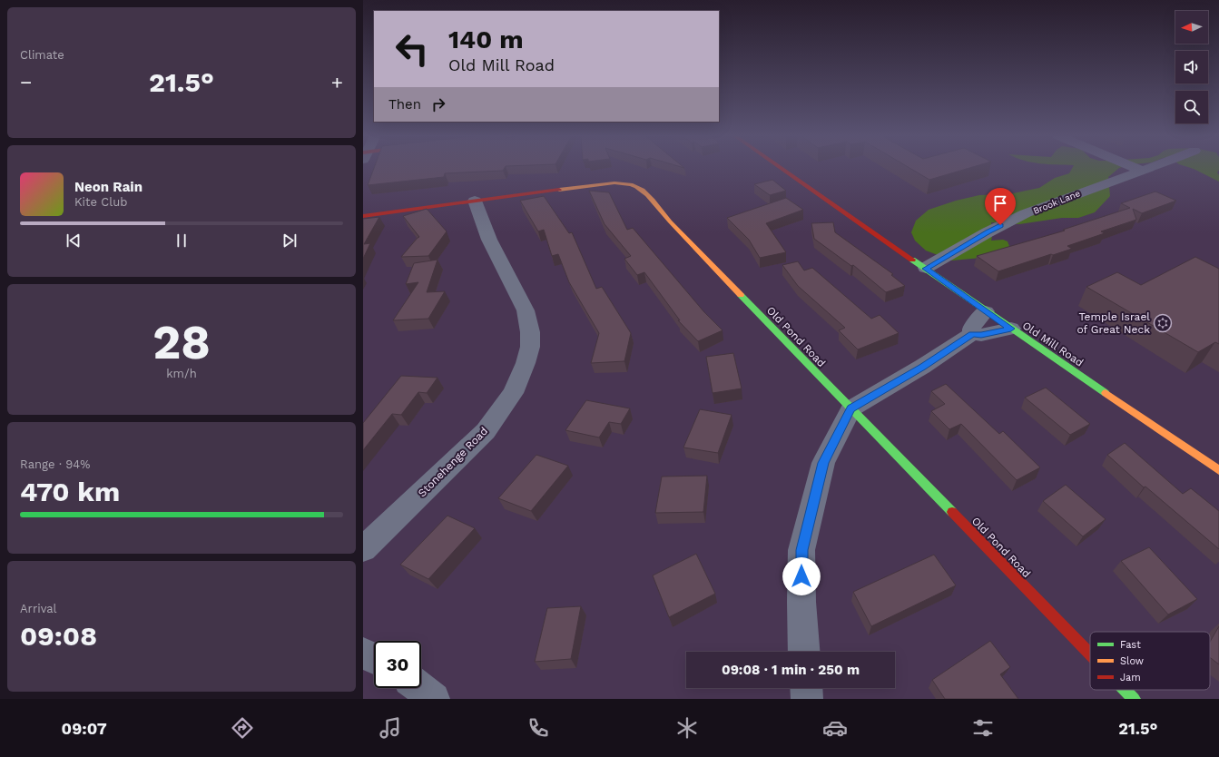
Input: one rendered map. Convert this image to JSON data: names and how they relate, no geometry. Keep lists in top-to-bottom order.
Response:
{
  "streets": {
    "street": [
      "Brook Lane",
      "Old Pond Road",
      "Old Mill Road",
      "Stonehenge Road"
    ]
  },
  "crossings": [
    ["Brook Lane", "Old Mill Road"],
    ["Old Pond Road", "Stonehenge Road"]
  ],
  "places": {
    "synagogue": ["Temple Israel of Great Neck"]
  },
  "legend": ["Fast", "Slow", "Jam"],
  "north": "left",
  "page": {
    "tile": [
      "Climate",
      ["28", "km/h"],
      ["Range · 94%", "470 km"],
      ["Arrival", "09:08"]
    ],
    "turn": ["140 m", "Old Mill Road"],
    "heat": ["−", "21.5°", "+"],
    "then": "Then",
    "song": ["Neon Rain", "Kite Club"],
    "limit": "30",
    "trip": "09:08 · 1 min · 250 m",
    "tabs": ["09:07", "21.5°"]
  }
}
